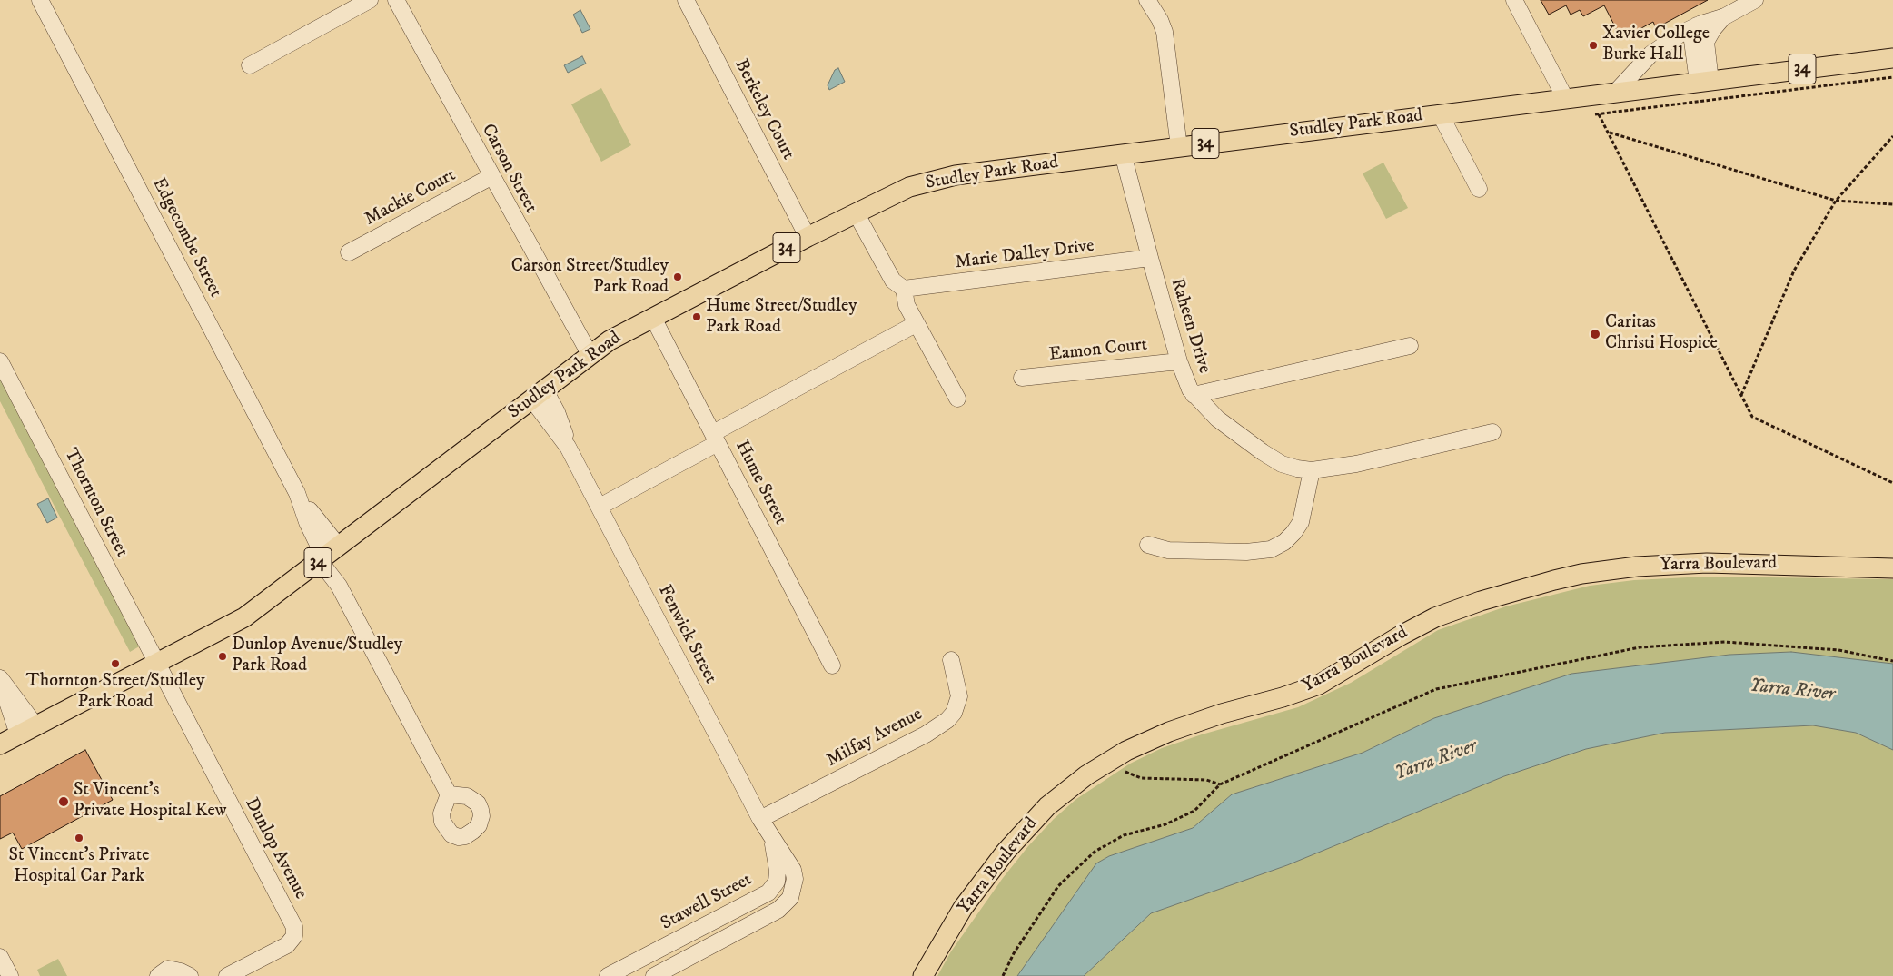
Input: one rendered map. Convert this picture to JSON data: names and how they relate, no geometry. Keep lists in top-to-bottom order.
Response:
{
  "streets": {
    "main road": ["34", "Studley Park Road", "Yarra Boulevard"],
    "street": [
      "Berkeley Court",
      "Carson Street",
      "Mackie Court",
      "Edgecombe Street",
      "Marie Dalley Drive",
      "Raheen Drive",
      "Eamon Court",
      "Hume Street",
      "Thornton Street",
      "Fenwick Street",
      "Milfay Avenue",
      "Dunlop Avenue",
      "Stawell Street"
    ]
  },
  "crossings": [
    ["Berkeley Court", "Studley Park Road"],
    ["Studley Park Road", "Carson Street"],
    ["Studley Park Road", "Edgecombe Street"],
    ["Studley Park Road", "Raheen Drive"],
    ["Studley Park Road", "Hume Street"],
    ["Studley Park Road", "Thornton Street"],
    ["Studley Park Road", "Fenwick Street"],
    ["Studley Park Road", "Dunlop Avenue"],
    ["Carson Street", "Mackie Court"],
    ["Marie Dalley Drive", "Raheen Drive"],
    ["Raheen Drive", "Eamon Court"],
    ["Thornton Street", "Dunlop Avenue"],
    ["Fenwick Street", "Milfay Avenue"],
    ["Fenwick Street", "Stawell Street"]
  ],
  "water": ["Yarra River"],
  "places": [
    "Xavier College Burke Hall",
    "Carson Street/Studley Park Road",
    "Hume Street/Studley Park Road",
    "Caritas Christi Hospice",
    "Dunlop Avenue/Studley Park Road",
    "Thornton Street/Studley Park Road",
    "St Vincent's Private Hospital Kew",
    "St Vincent's Private Hospital Car Park"
  ]
}
